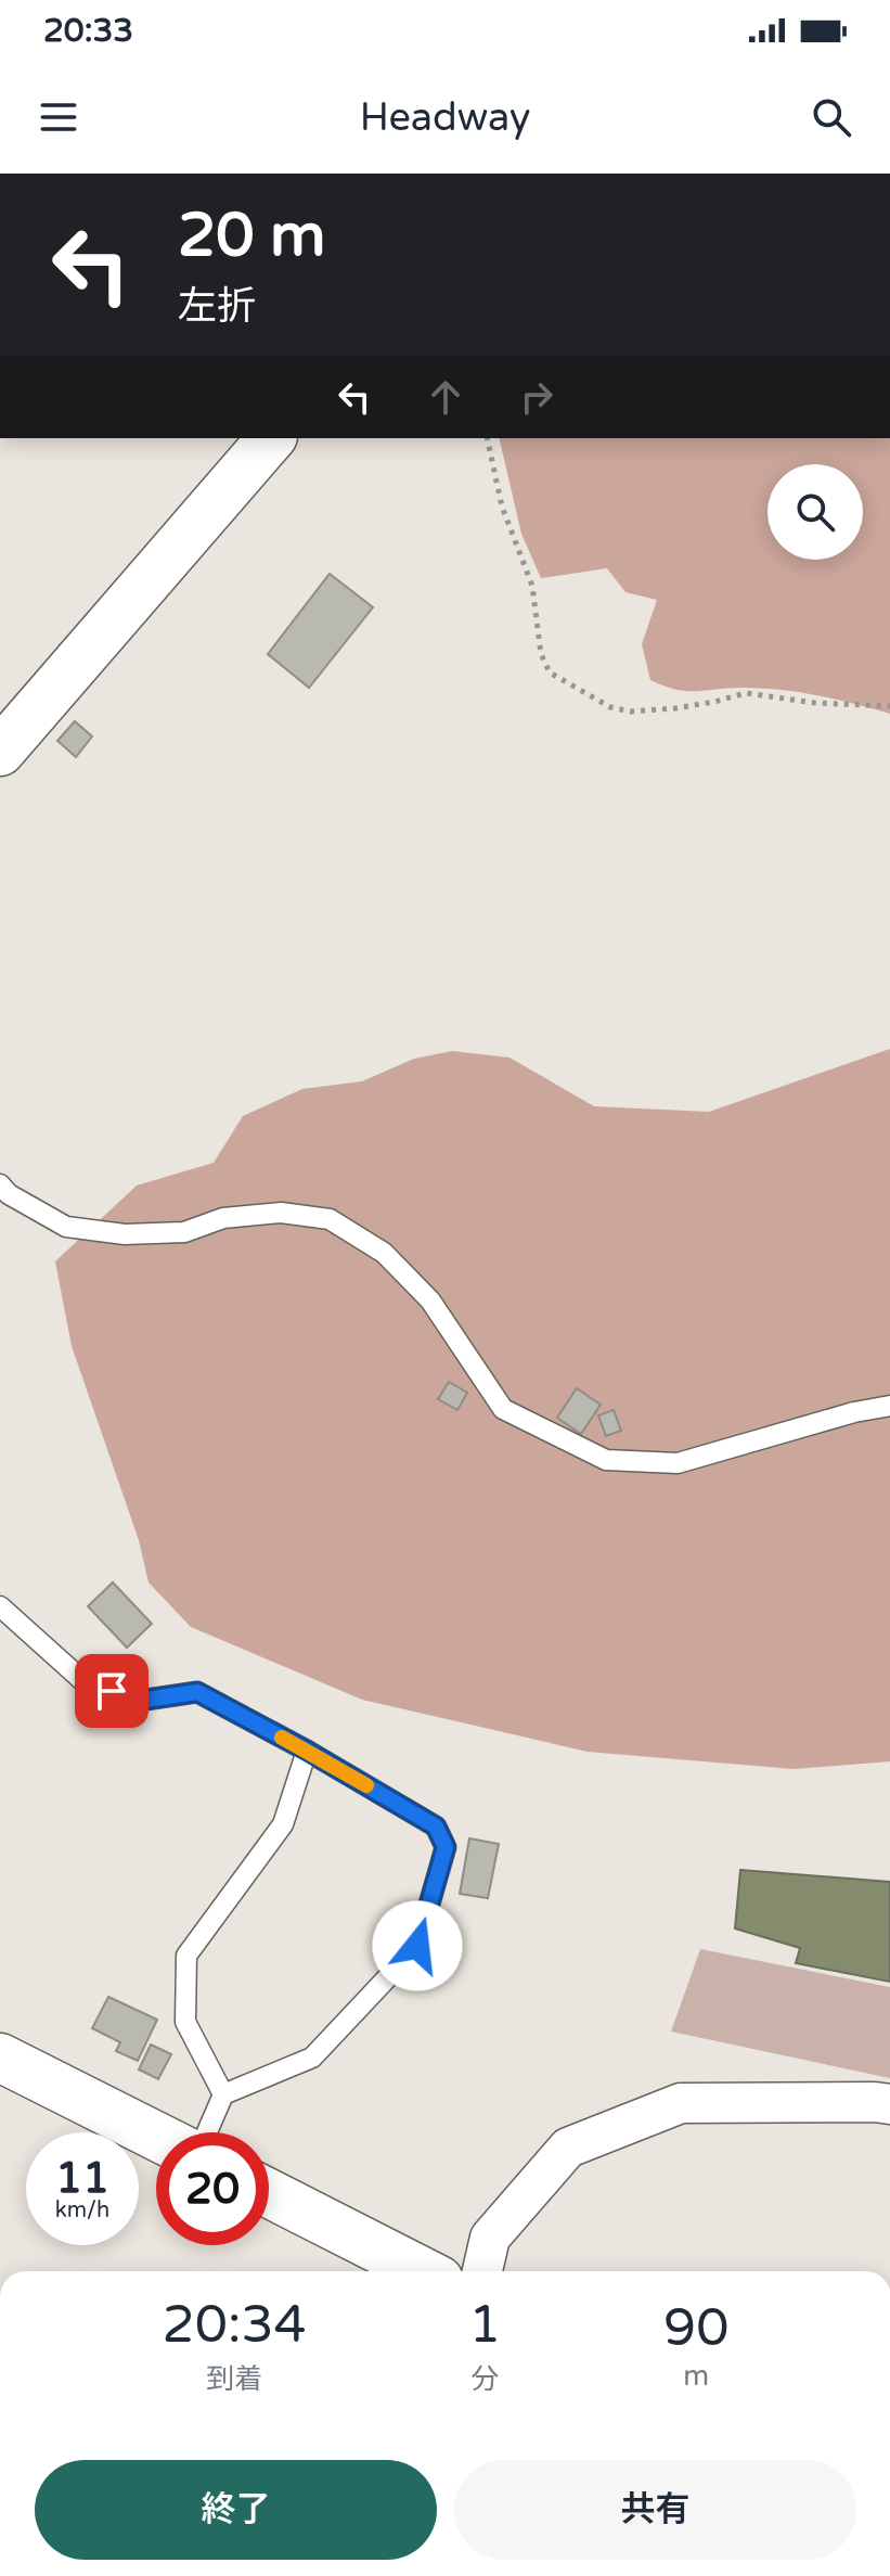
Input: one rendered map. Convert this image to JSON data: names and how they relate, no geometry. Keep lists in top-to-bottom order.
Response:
{
  "page": {
    "status": "20:33",
    "header": "Headway",
    "turn": ["20 m", "左折"],
    "speed": "11 km/h",
    "limit": "20",
    "eta": [
      "20:34",
      "到着",
      "1",
      "分",
      "90",
      "m"
    ],
    "buttons": ["終了", "共有"]
  }
}
